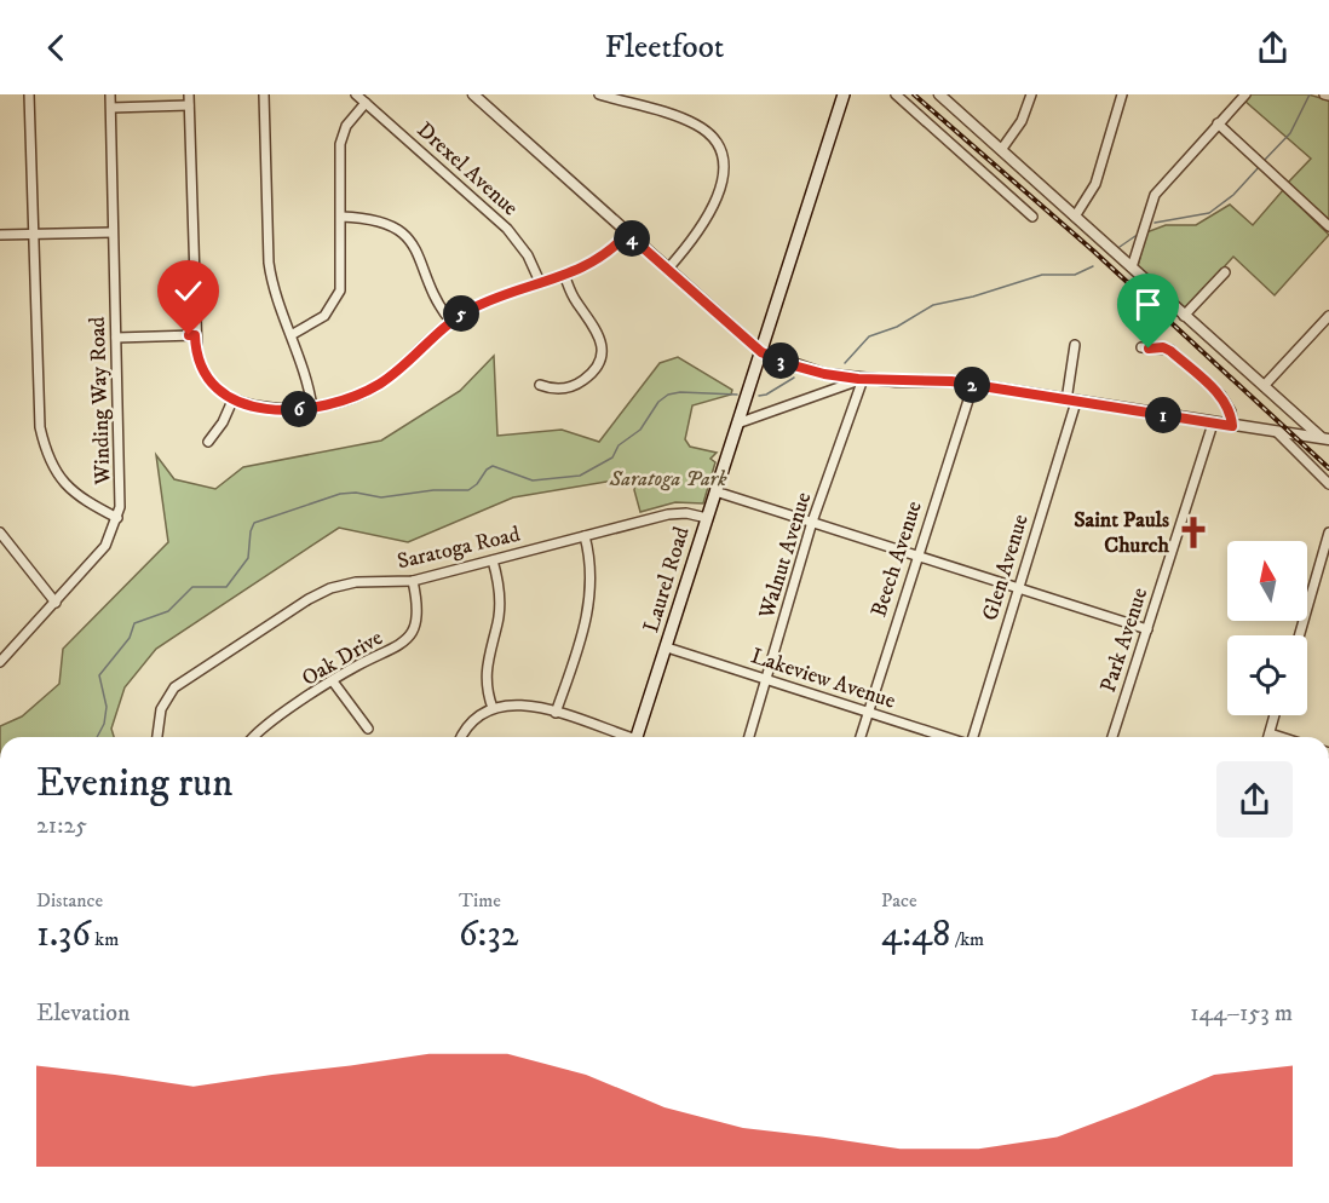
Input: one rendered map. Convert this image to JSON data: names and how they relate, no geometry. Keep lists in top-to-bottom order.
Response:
{
  "streets": {
    "main road": ["Laurel Road"],
    "street": [
      "Drexel Avenue",
      "Winding Way Road",
      "Saratoga Road",
      "Walnut Avenue",
      "Beech Avenue",
      "Glen Avenue",
      "Park Avenue",
      "Oak Drive",
      "Lakeview Avenue"
    ]
  },
  "crossings": [
    ["Saratoga Road", "Laurel Road"],
    ["Saratoga Road", "Oak Drive"],
    ["Walnut Avenue", "Lakeview Avenue"],
    ["Beech Avenue", "Lakeview Avenue"],
    ["Laurel Road", "Lakeview Avenue"]
  ],
  "parks": ["Saratoga Park"],
  "places": {
    "church": ["Saint Pauls Church"]
  },
  "north": "top",
  "page": {
    "header": "Fleetfoot",
    "pins": [
      "4",
      "5",
      "3",
      "2",
      "6",
      "1"
    ],
    "heading": ["Evening run", "21:25"],
    "stats": [
      ["Distance", "1.36 km"],
      ["Time", "6:32"],
      ["Pace", "4:48 /km"]
    ],
    "chart": ["Elevation", "144–153 m"]
  }
}
